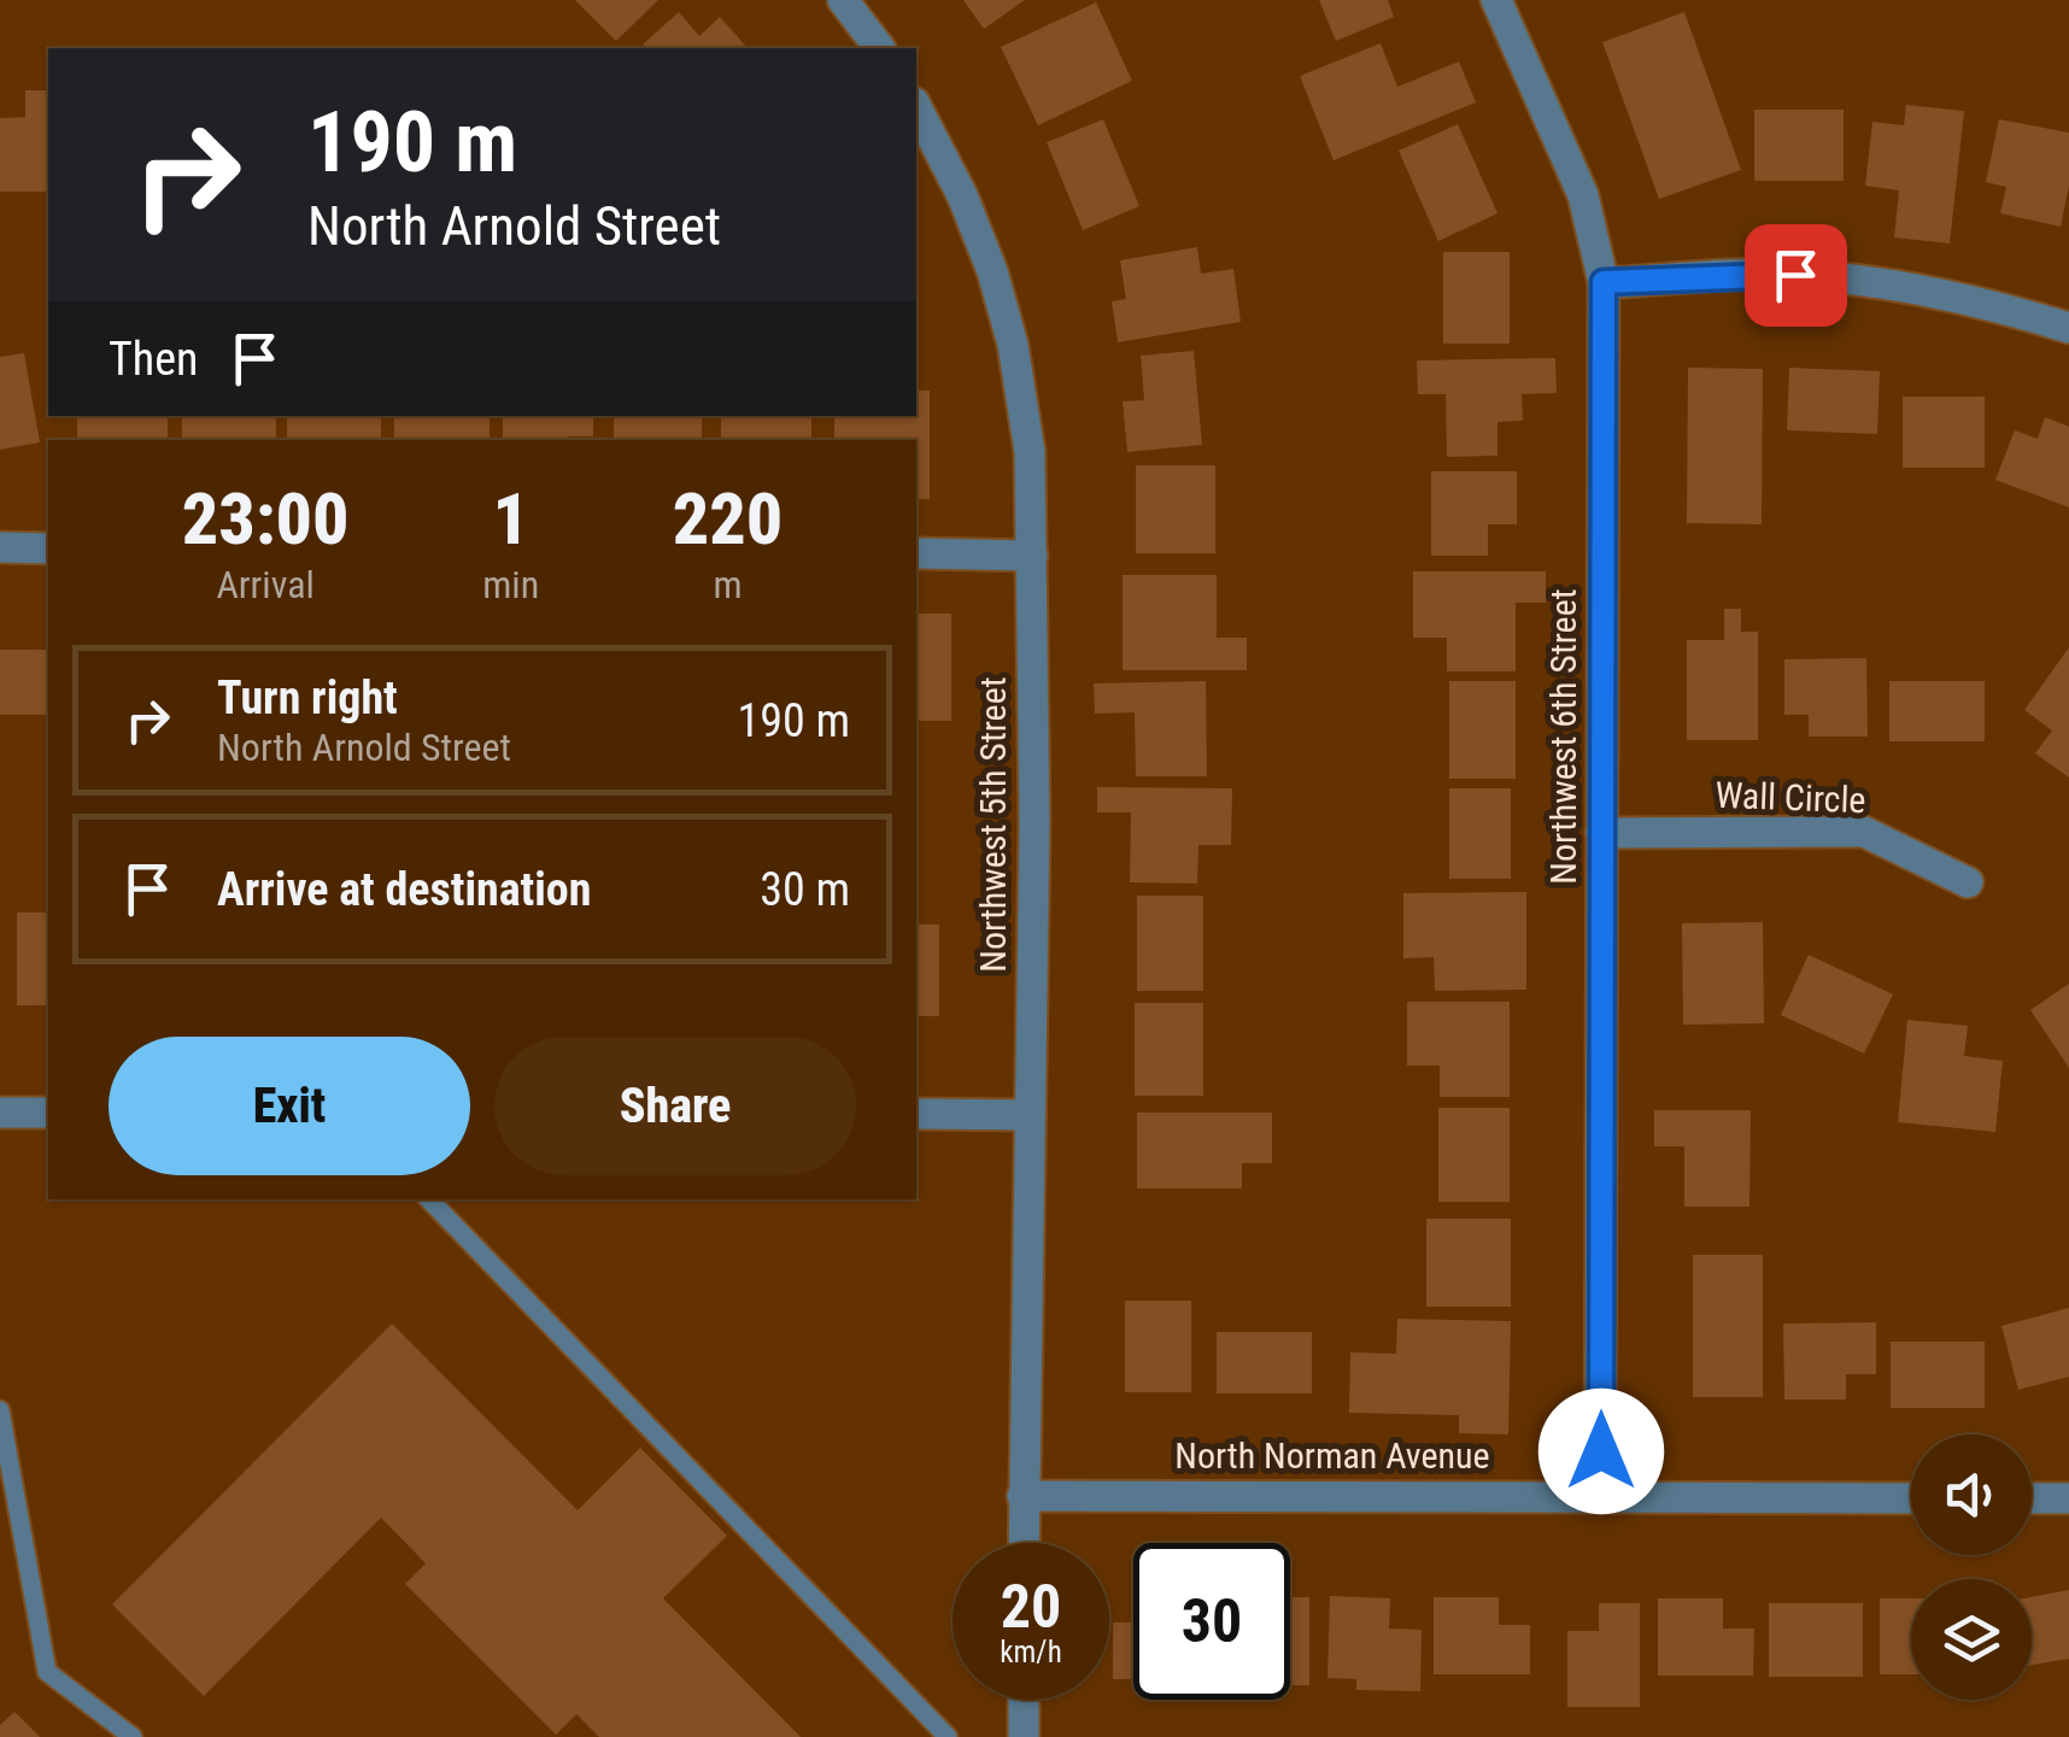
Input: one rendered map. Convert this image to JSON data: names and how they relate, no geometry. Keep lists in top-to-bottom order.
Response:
{
  "streets": {
    "street": [
      "Northwest 6th Street",
      "Wall Circle",
      "Northwest 5th Street",
      "North Norman Avenue"
    ]
  },
  "crossings": [
    ["Northwest 6th Street", "Wall Circle"],
    ["Northwest 6th Street", "North Norman Avenue"],
    ["Northwest 5th Street", "North Norman Avenue"]
  ],
  "page": {
    "turn": ["190 m", "North Arnold Street"],
    "then": "Then",
    "eta": [
      "23:00",
      "Arrival",
      "1",
      "min",
      "220",
      "m"
    ],
    "list": [
      {
        "name": "Turn right",
        "note": "North Arnold Street",
        "value": "190 m"
      },
      {
        "name": "Arrive at destination",
        "value": "30 m"
      }
    ],
    "buttons": ["Exit", "Share"],
    "speed": "20 km/h",
    "limit": "30"
  }
}
